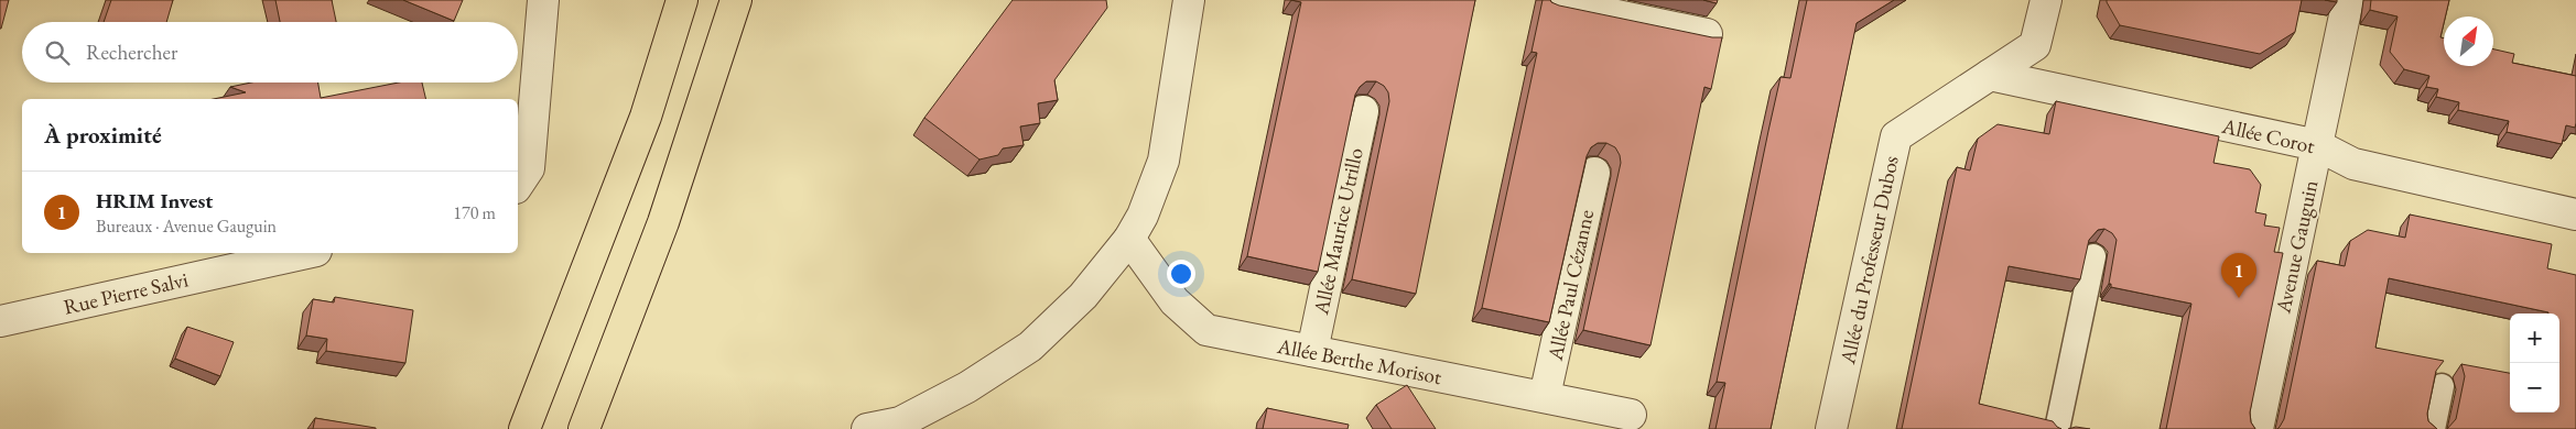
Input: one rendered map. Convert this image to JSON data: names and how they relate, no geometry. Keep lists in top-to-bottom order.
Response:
{
  "streets": {
    "street": [
      "Allée Corot",
      "Allée Maurice Utrillo",
      "Avenue Gauguin",
      "Allée du Professeur Dubos",
      "Allée Paul Cézanne",
      "Rue Pierre Salvi",
      "Allée Berthe Morisot"
    ]
  },
  "crossings": [
    ["Allée Corot", "Avenue Gauguin"],
    ["Allée Corot", "Allée du Professeur Dubos"],
    ["Allée Maurice Utrillo", "Allée Berthe Morisot"],
    ["Allée Paul Cézanne", "Allée Berthe Morisot"]
  ],
  "north": "top right",
  "page": {
    "search": "Rechercher",
    "heading": "À proximité",
    "list": [
      {
        "mark": "1",
        "name": "HRIM Invest",
        "note": "Bureaux · Avenue Gauguin",
        "value": "170 m"
      }
    ],
    "pins": "1",
    "map_buttons": ["+", "−"]
  }
}
